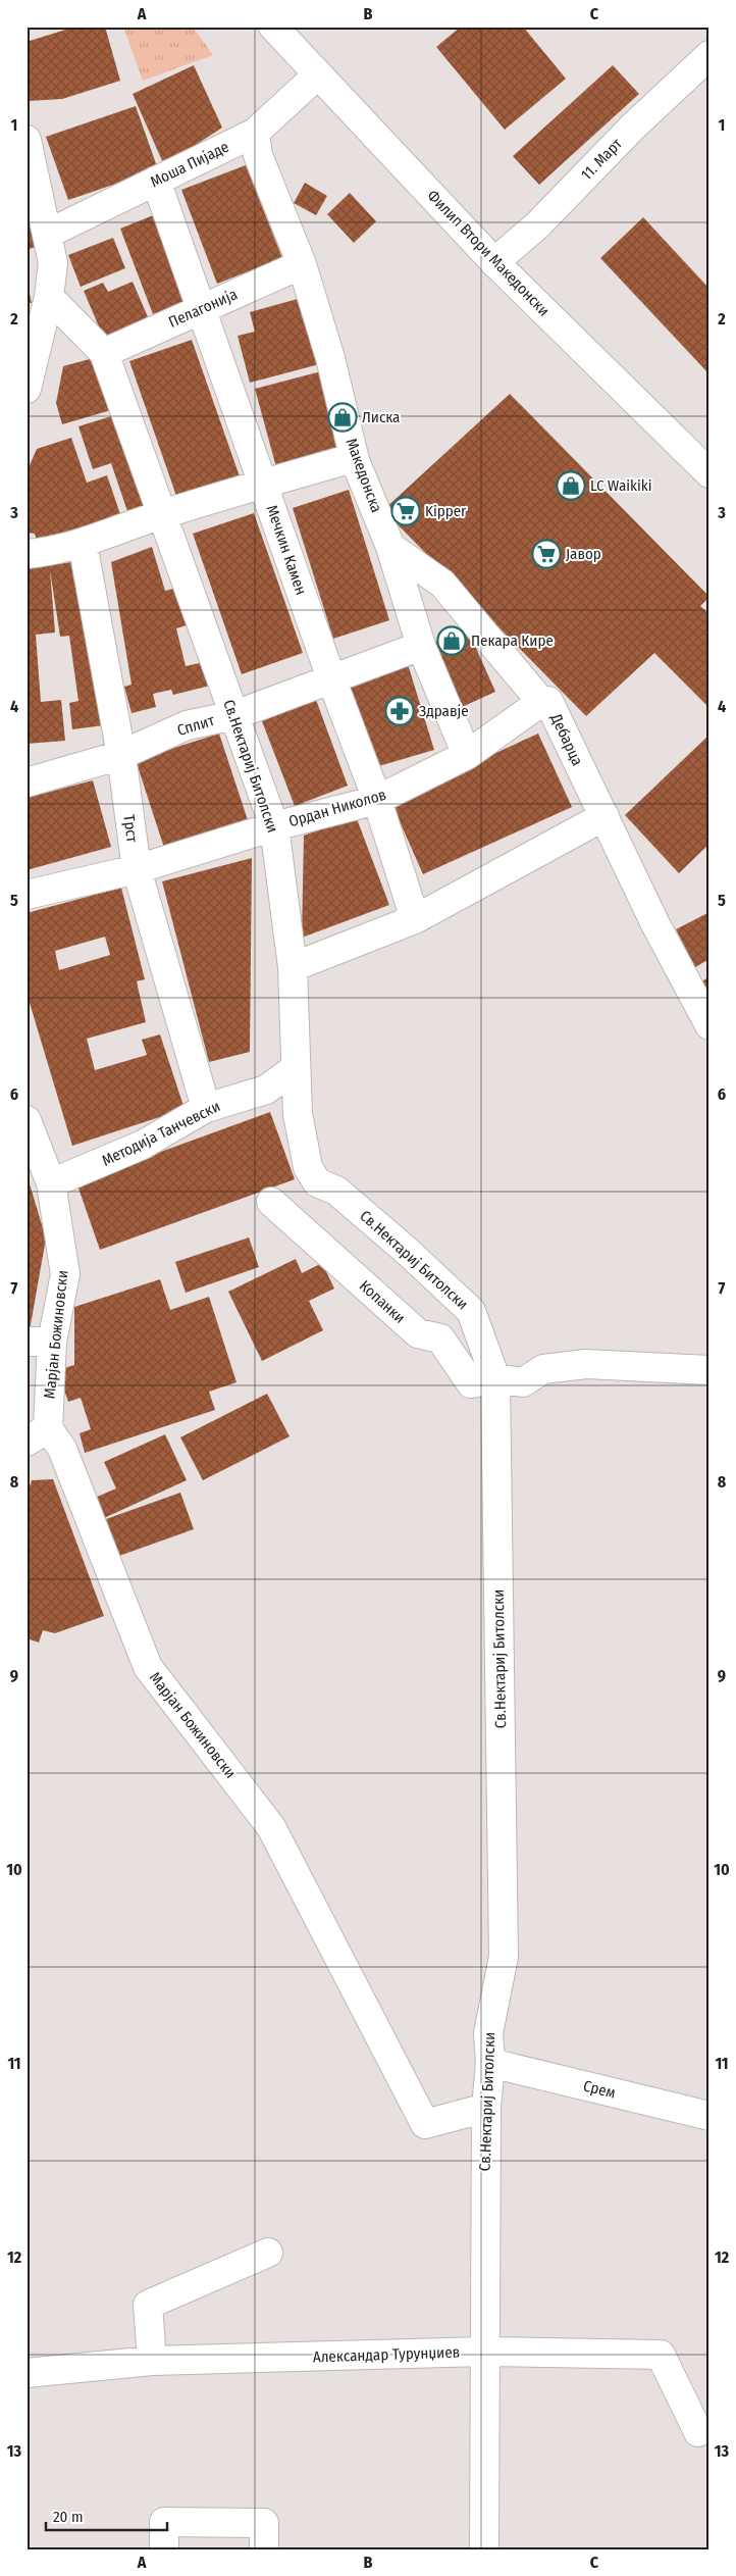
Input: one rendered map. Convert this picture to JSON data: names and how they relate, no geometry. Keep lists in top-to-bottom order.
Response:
{
  "streets": {
    "street": [
      "11. Март",
      "Моша Пијаде",
      "Филип Втори Македонски",
      "Пелагонија",
      "Македонска",
      "Мечкин Камен",
      "Сплит",
      "Дебарца",
      "Св.Нектариј Битолски",
      "Ордан Николов",
      "Трст",
      "Методија Танчевски",
      "Копанки",
      "Марјан Божиновски",
      "Срем",
      "Александар Турунџиев"
    ]
  },
  "crossings": [
    ["11. Март", "Филип Втори Македонски"],
    ["Моша Пијаде", "Филип Втори Македонски"],
    ["Моша Пијаде", "Македонска"],
    ["Моша Пијаде", "Мечкин Камен"],
    ["Пелагонија", "Македонска"],
    ["Пелагонија", "Мечкин Камен"],
    ["Пелагонија", "Св.Нектариј Битолски"],
    ["Македонска", "Сплит"],
    ["Македонска", "Дебарца"],
    ["Македонска", "Ордан Николов"],
    ["Мечкин Камен", "Сплит"],
    ["Мечкин Камен", "Ордан Николов"],
    ["Сплит", "Св.Нектариј Битолски"],
    ["Сплит", "Трст"],
    ["Дебарца", "Ордан Николов"],
    ["Св.Нектариј Битолски", "Ордан Николов"],
    ["Св.Нектариј Битолски", "Методија Танчевски"],
    ["Св.Нектариј Битолски", "Копанки"],
    ["Св.Нектариј Битолски", "Марјан Божиновски"],
    ["Св.Нектариј Битолски", "Срем"],
    ["Св.Нектариј Битолски", "Александар Турунџиев"],
    ["Ордан Николов", "Трст"],
    ["Трст", "Методија Танчевски"],
    ["Методија Танчевски", "Марјан Божиновски"]
  ],
  "places": {
    "shop": ["Лиска", "LC Waikiki", "Пекара Кире"],
    "supermarket": ["Kipper", "Јавор"],
    "pharmacy": ["Здравје"]
  },
  "scale_bar": "20 m",
  "grid": {
    "columns": ["A", "B", "C"],
    "rows": [
      "1",
      "2",
      "3",
      "4",
      "5",
      "6",
      "7",
      "8",
      "9",
      "10",
      "11",
      "12",
      "13"
    ]
  }
}
